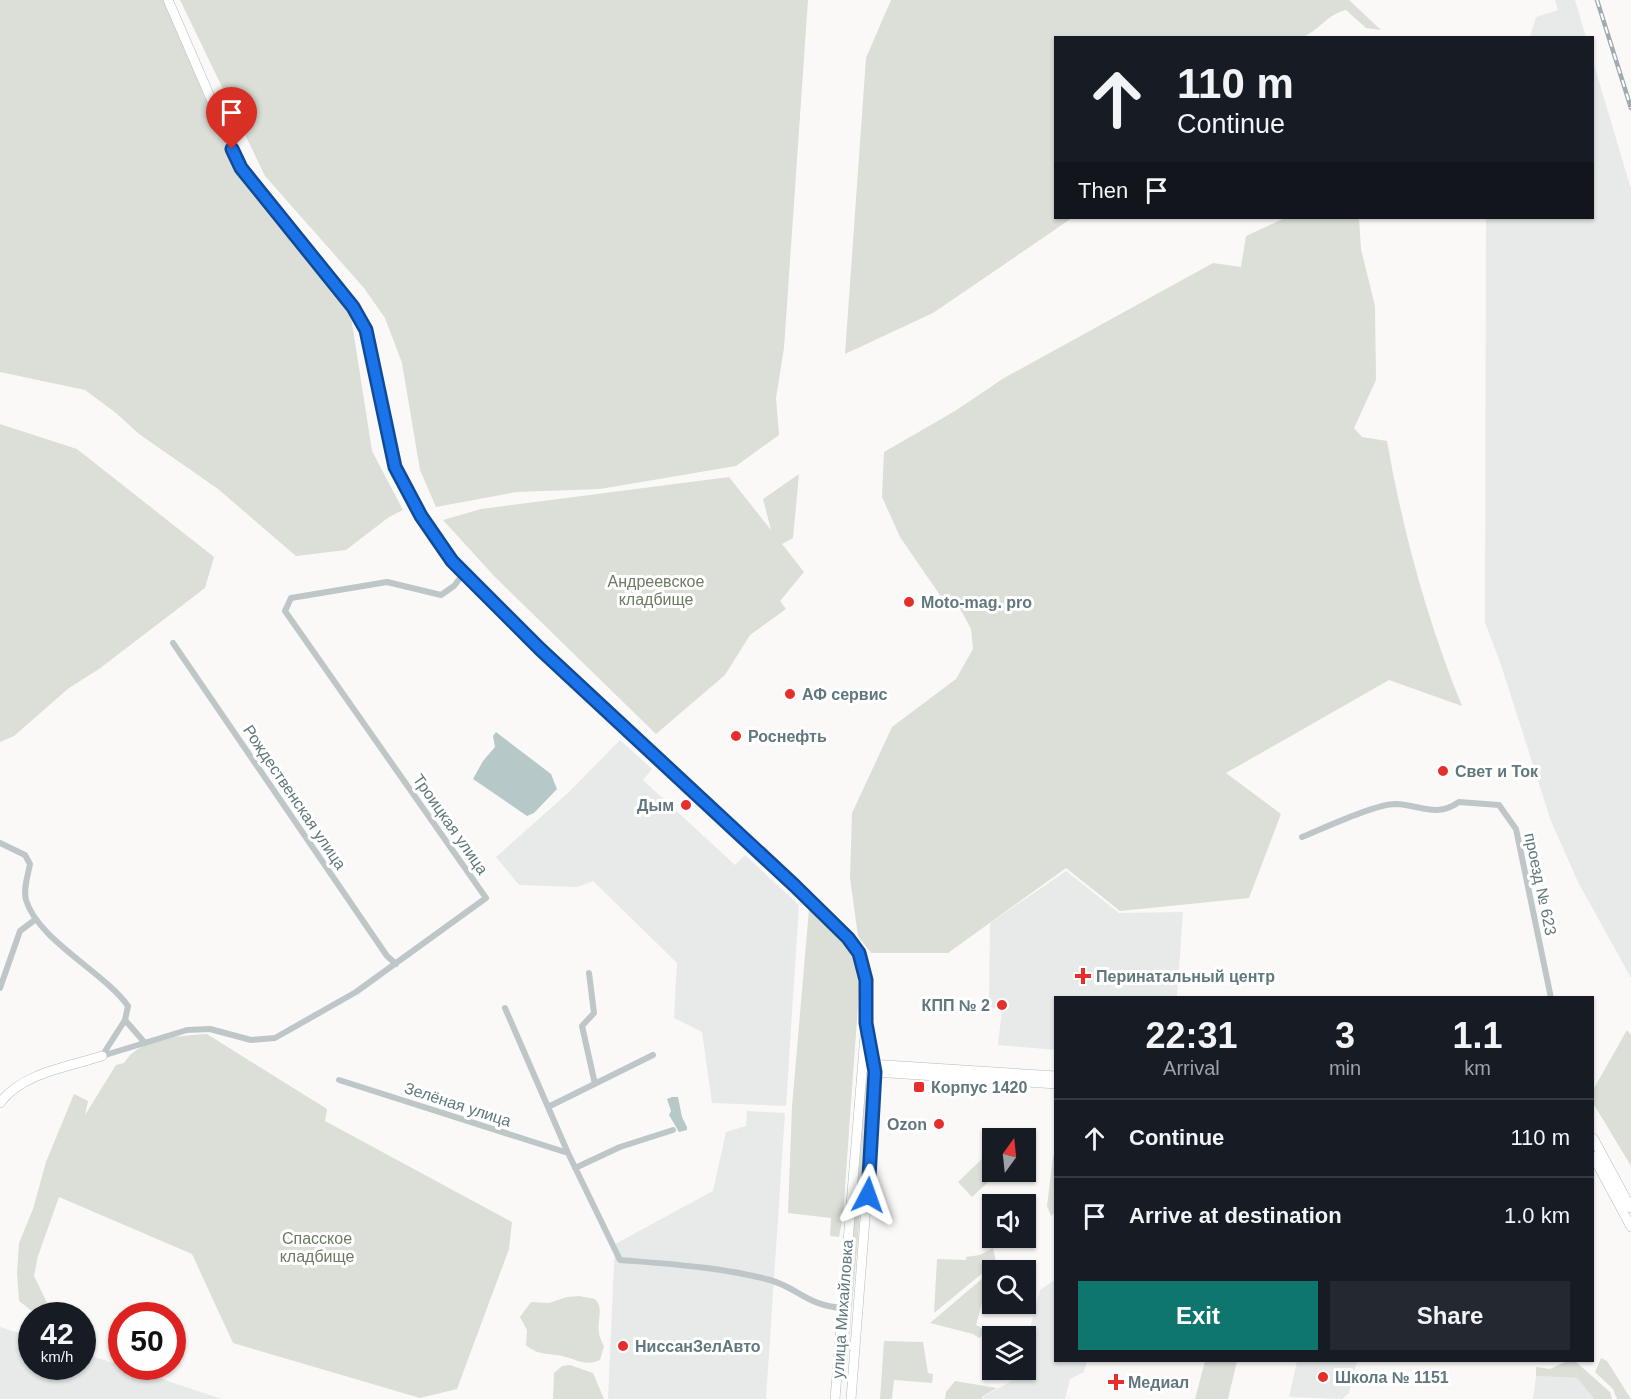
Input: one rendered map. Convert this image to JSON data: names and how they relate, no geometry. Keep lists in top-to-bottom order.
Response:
{
  "streets": {
    "street": [
      "Рождественская улица",
      "Троицкая улица",
      "проезд № 623",
      "Зелёная улица",
      "улица Михайловка"
    ]
  },
  "crossings": [
    ["Рождественская улица", "Троицкая улица"]
  ],
  "parks": ["Андреевское кладбище", "Спасское кладбище"],
  "places": {
    "other": [
      "Moto-mag. pro",
      "АФ сервис",
      "Роснефть",
      "Свет и Ток",
      "Дым",
      "КПП № 2",
      "Ozon",
      "НиссанЗелАвто",
      "Школа № 1151"
    ],
    "health": ["Перинатальный центр", "Медиал"],
    "transit": ["Корпус 1420"]
  },
  "north": "top",
  "page": {
    "turn": ["110 m", "Continue"],
    "then": "Then",
    "eta": [
      "22:31",
      "Arrival",
      "3",
      "min",
      "1.1",
      "km"
    ],
    "list": [
      {
        "name": "Continue",
        "value": "110 m"
      },
      {
        "name": "Arrive at destination",
        "value": "1.0 km"
      }
    ],
    "buttons": ["Exit", "Share"],
    "speed": "42 km/h",
    "limit": "50"
  }
}
